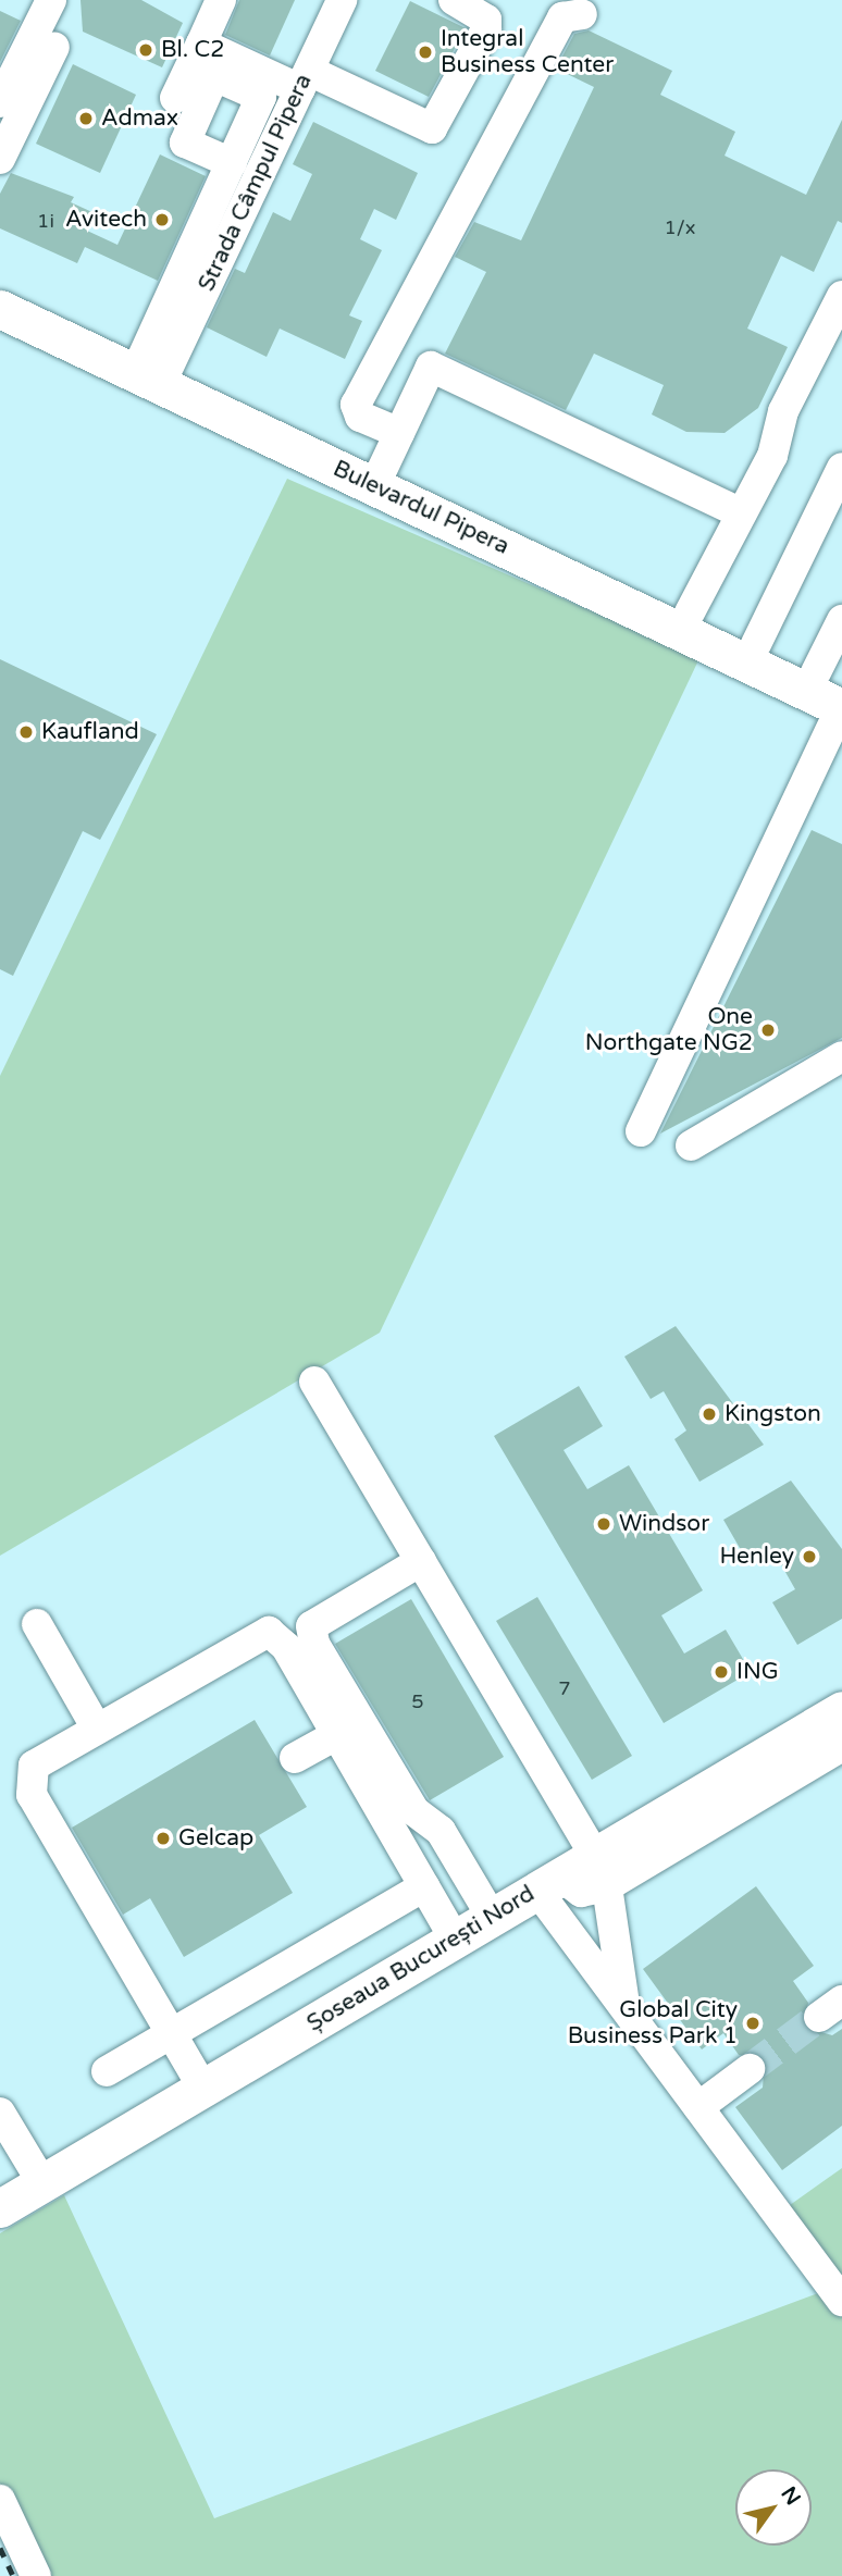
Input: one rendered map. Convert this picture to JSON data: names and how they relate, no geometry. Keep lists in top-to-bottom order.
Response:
{
  "streets": {
    "main road": ["Bulevardul Pipera", "Șoseaua București Nord"],
    "street": ["Strada Câmpul Pipera"]
  },
  "crossings": [
    ["Strada Câmpul Pipera", "Bulevardul Pipera"]
  ],
  "places": [
    "Bl. C2",
    "Integral Business Center",
    "Admax",
    "Avitech",
    "Kaufland",
    "One Northgate NG2",
    "Kingston",
    "Windsor",
    "Henley",
    "ING",
    "Gelcap",
    "Global City Business Park 1"
  ],
  "house_numbers": [
    "1i",
    "1/x",
    "7",
    "5"
  ],
  "north": "top right"
}
